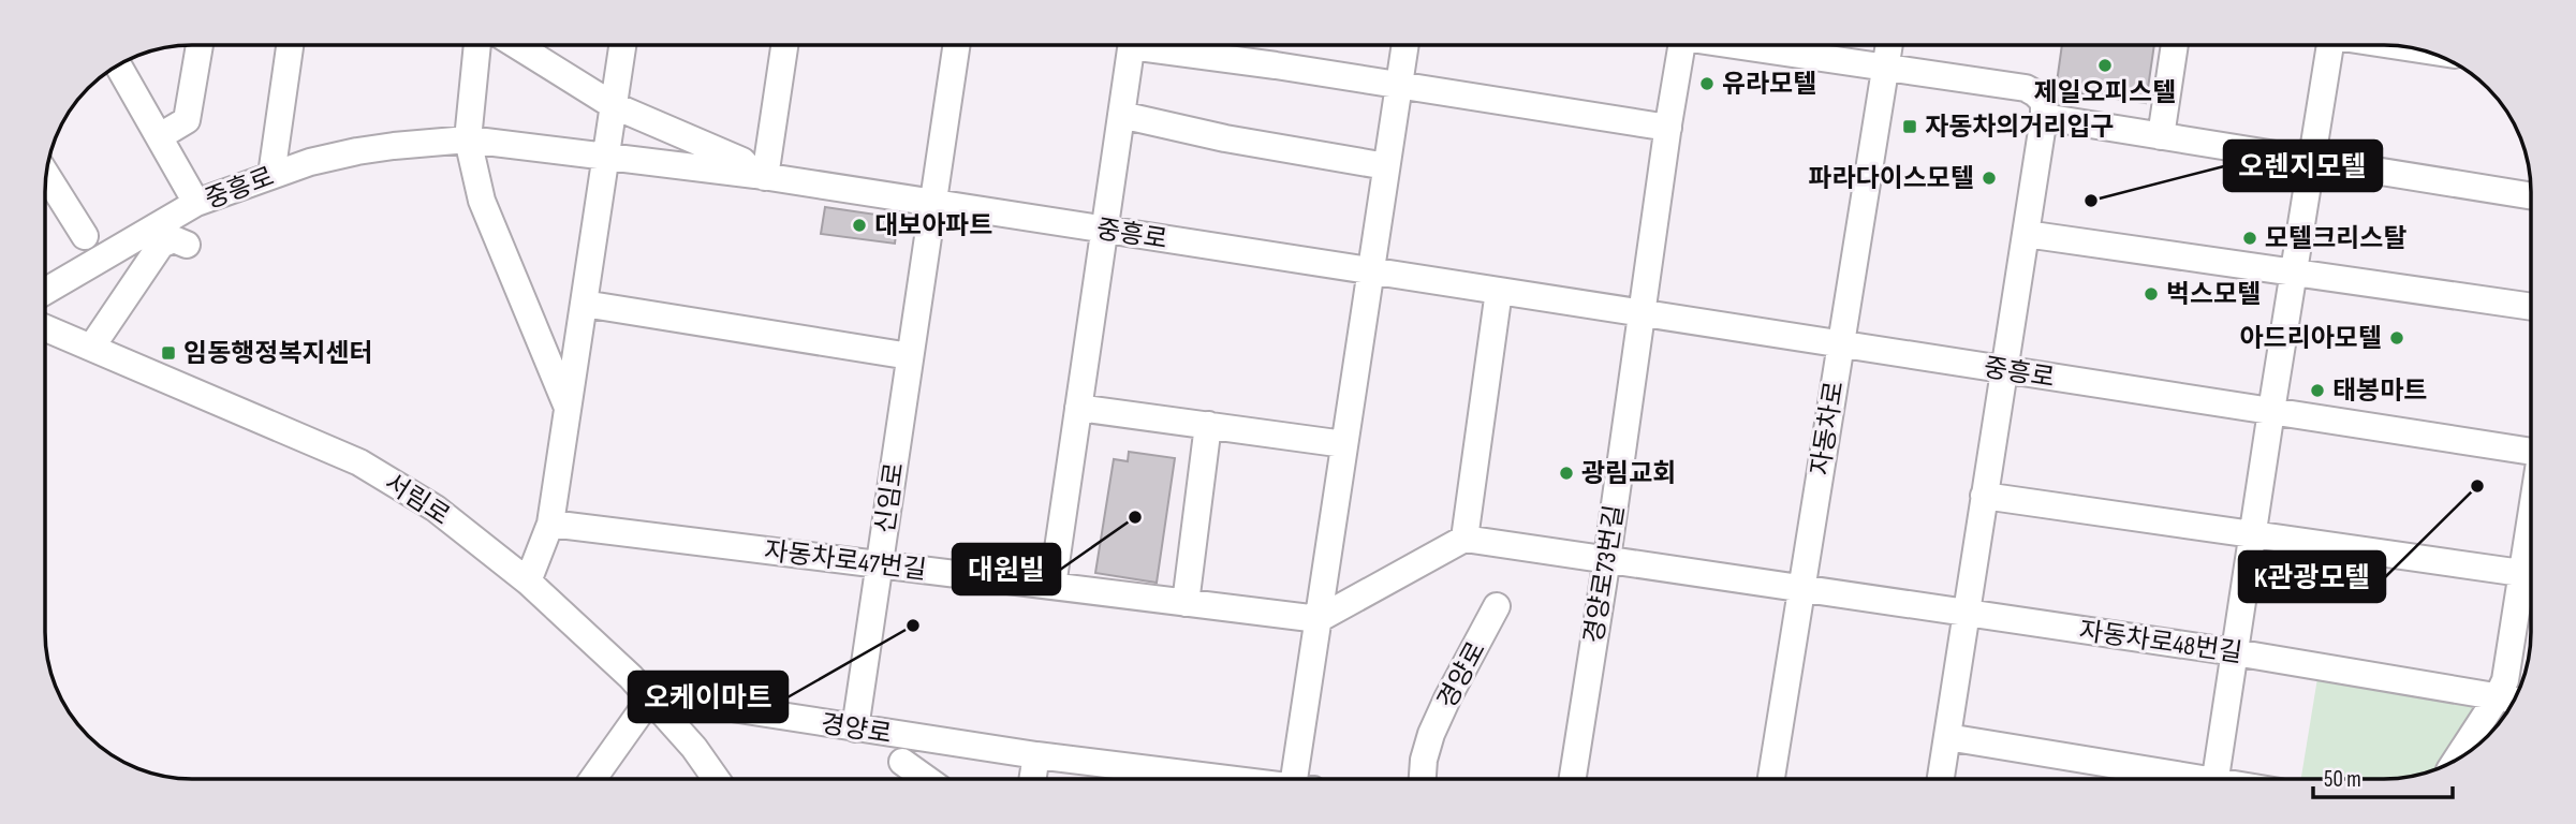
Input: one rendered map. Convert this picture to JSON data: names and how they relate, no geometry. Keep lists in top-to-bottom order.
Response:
{
  "streets": {
    "street": [
      "중흥로",
      "자동차로",
      "신임로",
      "서림로",
      "자동차로47번길",
      "경양로73번길",
      "자동차로48번길",
      "경양로"
    ]
  },
  "crossings": [
    ["중흥로", "자동차로"],
    ["중흥로", "신임로"],
    ["중흥로", "경양로73번길"],
    ["자동차로", "자동차로48번길"],
    ["신임로", "자동차로47번길"],
    ["신임로", "경양로"],
    ["서림로", "경양로"]
  ],
  "places": {
    "other": [
      "제일오피스텔",
      "유라모텔",
      "파라다이스모텔",
      "오렌지모텔",
      "대보아파트",
      "모텔크리스탈",
      "벅스모텔",
      "아드리아모텔",
      "태봉마트",
      "광림교회",
      "K관광모텔",
      "대원빌",
      "오케이마트"
    ],
    "transit": ["자동차의거리입구", "임동행정복지센터"]
  },
  "scale_bar": "50 m"
}
